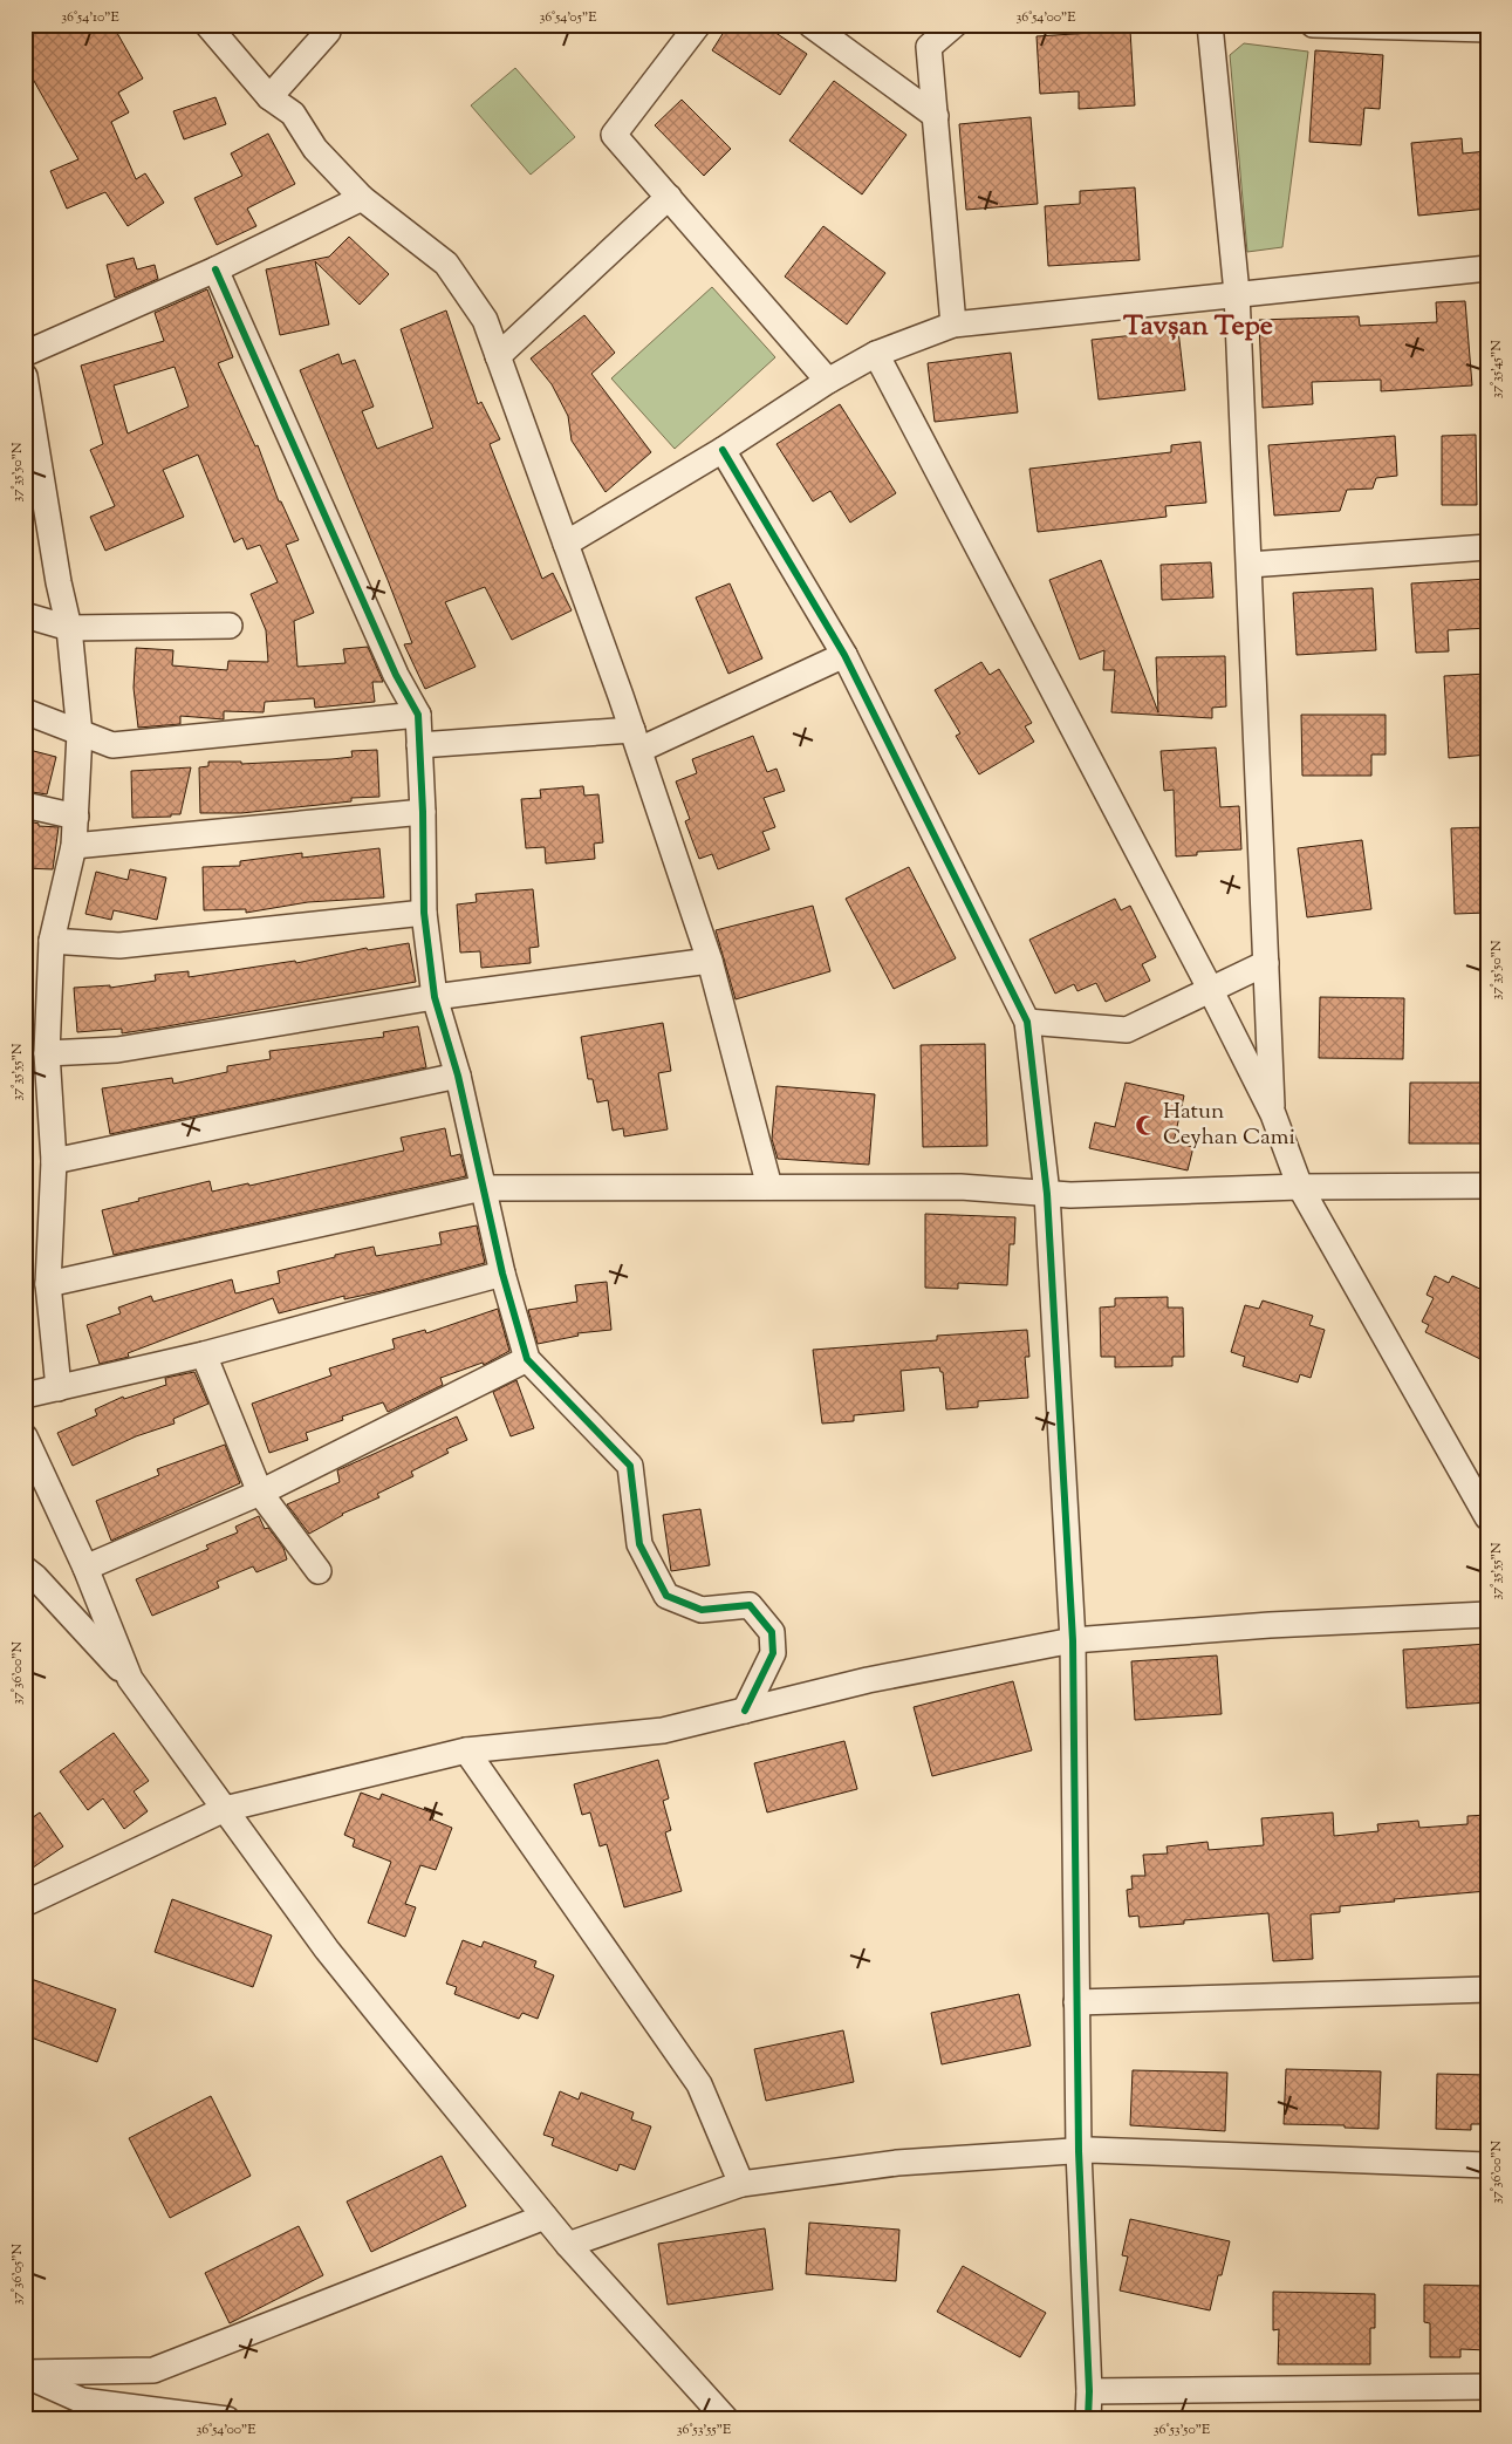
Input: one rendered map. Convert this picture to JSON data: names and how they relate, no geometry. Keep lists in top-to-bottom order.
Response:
{
  "districts": ["Tavşan Tepe"],
  "places": {
    "mosque": ["Hatun Ceyhan Cami"]
  },
  "coordinates": [
    "36°54'10\"E",
    "36°54'05\"E",
    "36°54'00\"E",
    "37°35'45\"N",
    "37°35'50\"N",
    "37°35'55\"N",
    "37°36'00\"N",
    "37°36'05\"N",
    "36°53'55\"E",
    "36°53'50\"E"
  ]
}
